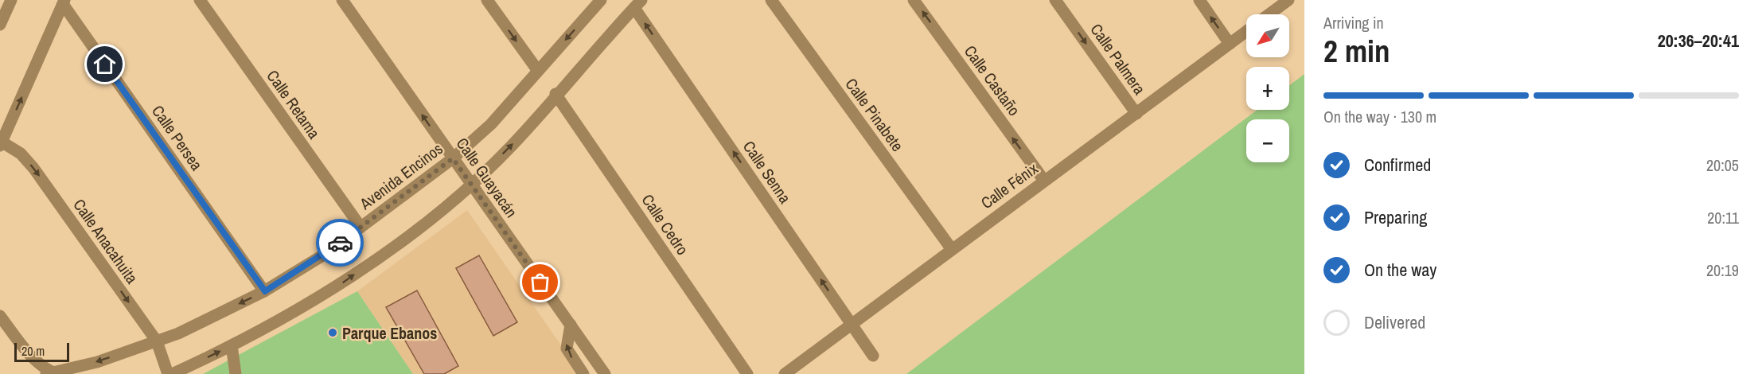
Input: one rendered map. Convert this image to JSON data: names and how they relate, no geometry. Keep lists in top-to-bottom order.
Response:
{
  "streets": {
    "street": [
      "Calle Palmera",
      "Calle Castaño",
      "Calle Retama",
      "Calle Pinabete",
      "Calle Persea",
      "Calle Senna",
      "Avenida Encinos",
      "Calle Guayacán",
      "Calle Fénix",
      "Calle Cedro",
      "Calle Anacahuita"
    ]
  },
  "crossings": [
    ["Calle Palmera", "Calle Fénix"],
    ["Calle Castaño", "Calle Fénix"],
    ["Calle Retama", "Avenida Encinos"],
    ["Calle Pinabete", "Calle Fénix"],
    ["Calle Persea", "Avenida Encinos"],
    ["Calle Senna", "Calle Fénix"],
    ["Avenida Encinos", "Calle Guayacán"],
    ["Avenida Encinos", "Calle Anacahuita"]
  ],
  "one_way": [
    "Calle Palmera",
    "Calle Castaño",
    "Calle Senna",
    "Calle Guayacán",
    "Calle Anacahuita"
  ],
  "places": ["Parque Ebanos"],
  "scale_bar": "20 m",
  "north": "bottom left",
  "page": {
    "heading": ["2 min", "Arriving in", "20:36–20:41"],
    "map_buttons": ["+", "−"],
    "bar": "On the way · 130 m",
    "list": [
      ["Confirmed", "20:05"],
      ["Preparing", "20:11"],
      ["On the way", "20:19"],
      "Delivered"
    ],
    "scale": "20 m"
  }
}
